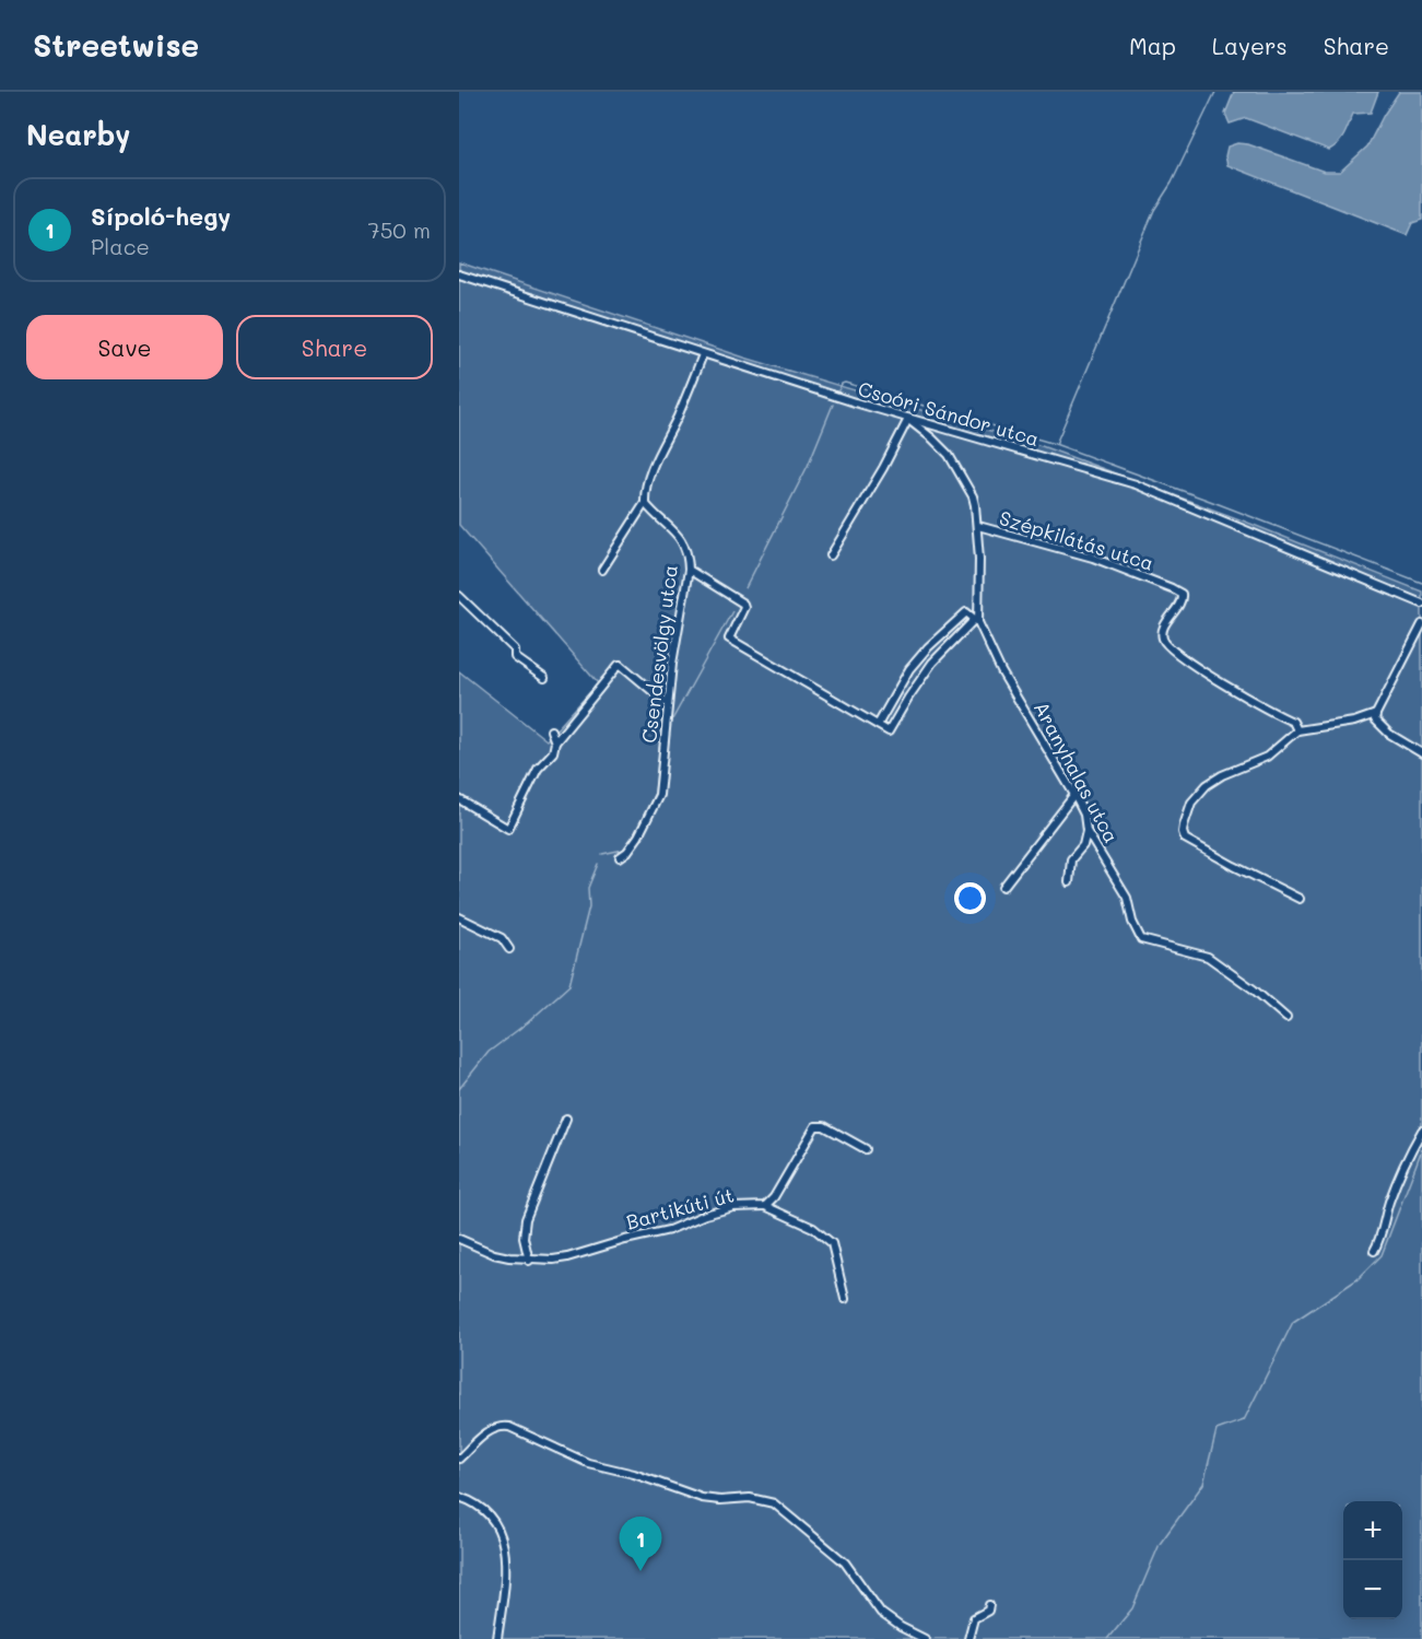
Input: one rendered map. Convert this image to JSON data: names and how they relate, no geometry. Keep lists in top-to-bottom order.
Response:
{
  "streets": {
    "street": [
      "Csoóri Sándor utca",
      "Szépkilátás utca",
      "Csendesvölgy utca",
      "Aranyhalas utca",
      "Bartikúti út"
    ]
  },
  "crossings": [
    ["Csoóri Sándor utca", "Aranyhalas utca"],
    ["Szépkilátás utca", "Aranyhalas utca"]
  ],
  "page": {
    "header": "Streetwise",
    "nav": ["Map", "Layers", "Share"],
    "heading": "Nearby",
    "list": [
      {
        "mark": "1",
        "name": "Sípoló-hegy",
        "note": "Place",
        "value": "750 m"
      }
    ],
    "buttons": ["Save", "Share"],
    "map_buttons": ["+", "−"],
    "pins": "1"
  }
}
